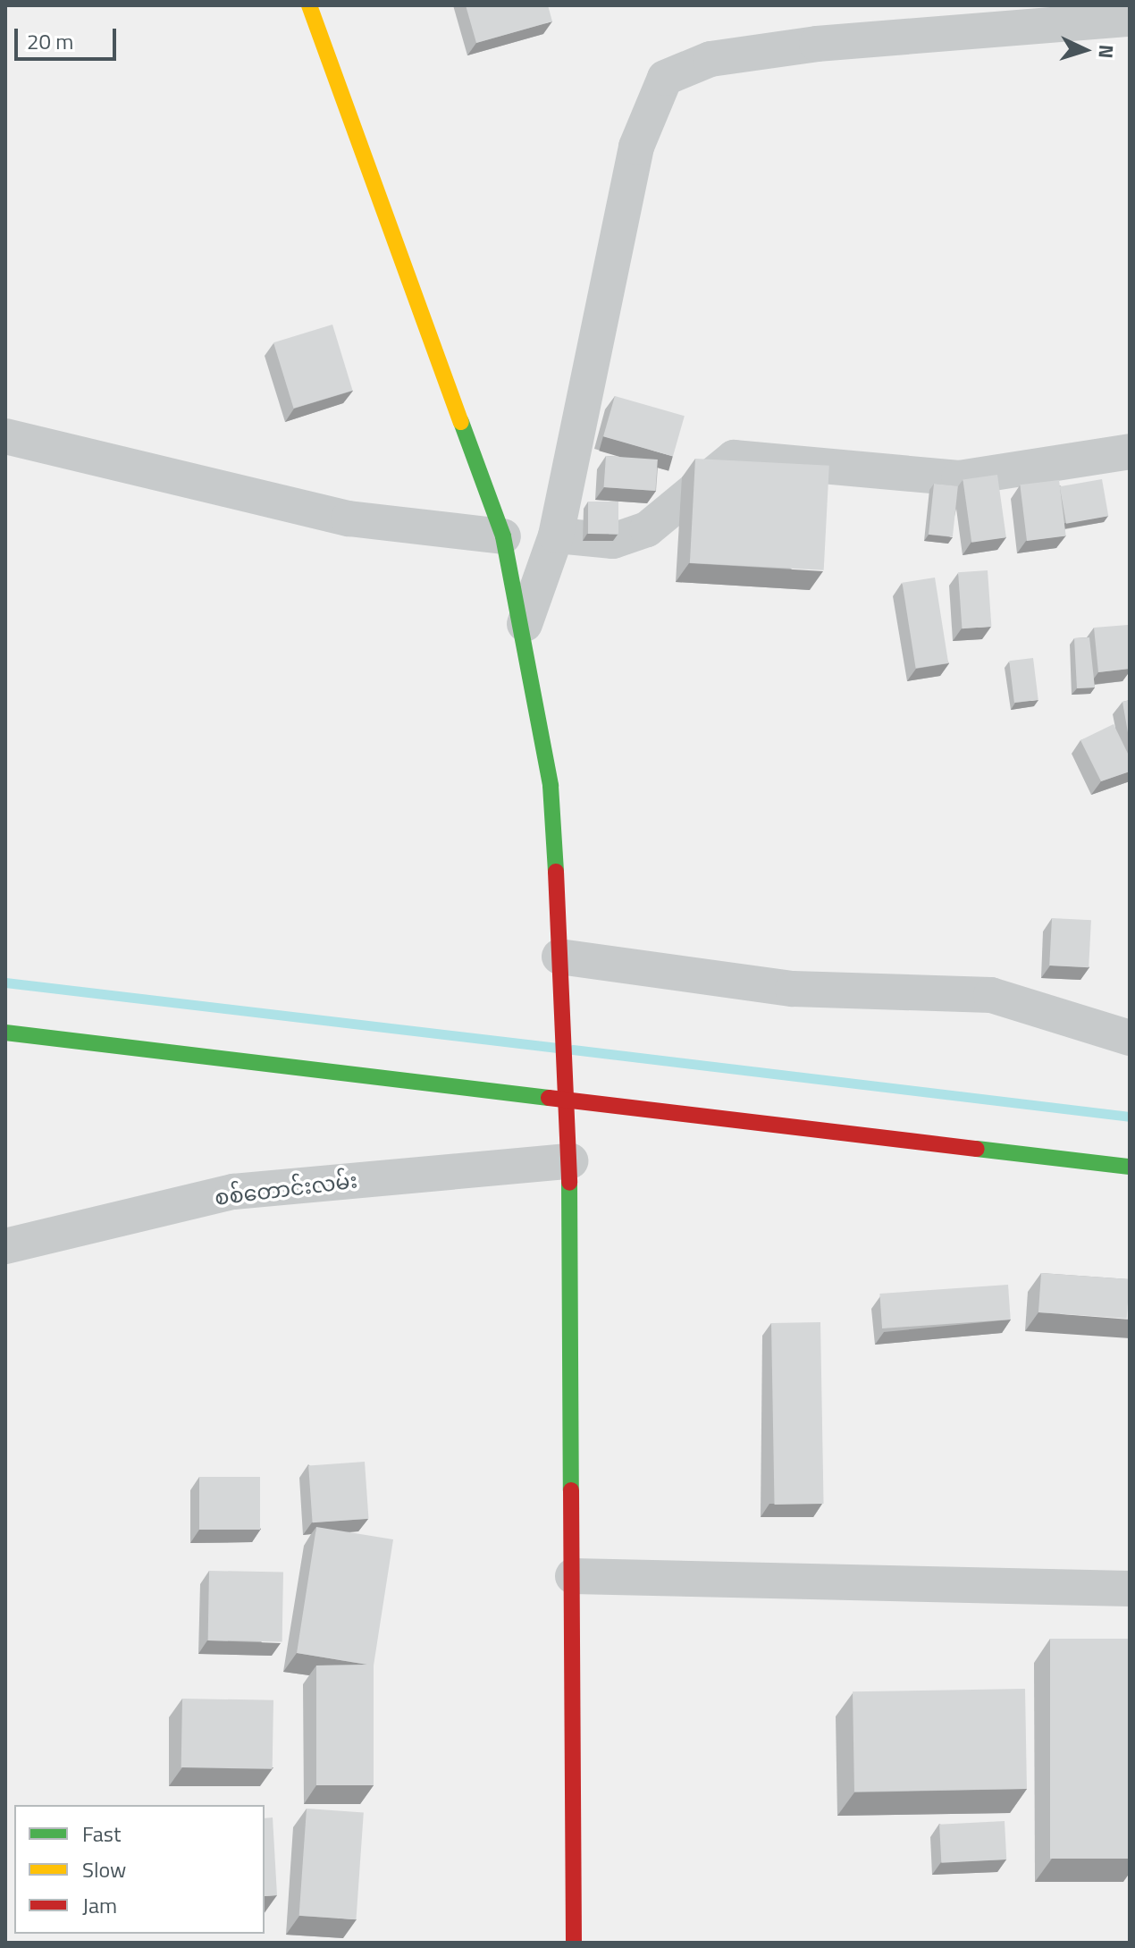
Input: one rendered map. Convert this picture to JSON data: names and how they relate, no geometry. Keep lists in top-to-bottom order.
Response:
{
  "streets": {
    "street": ["စစ်တောင်းလမ်း"]
  },
  "legend": ["Fast", "Slow", "Jam"],
  "scale_bar": "20 m",
  "north": "right"
}
